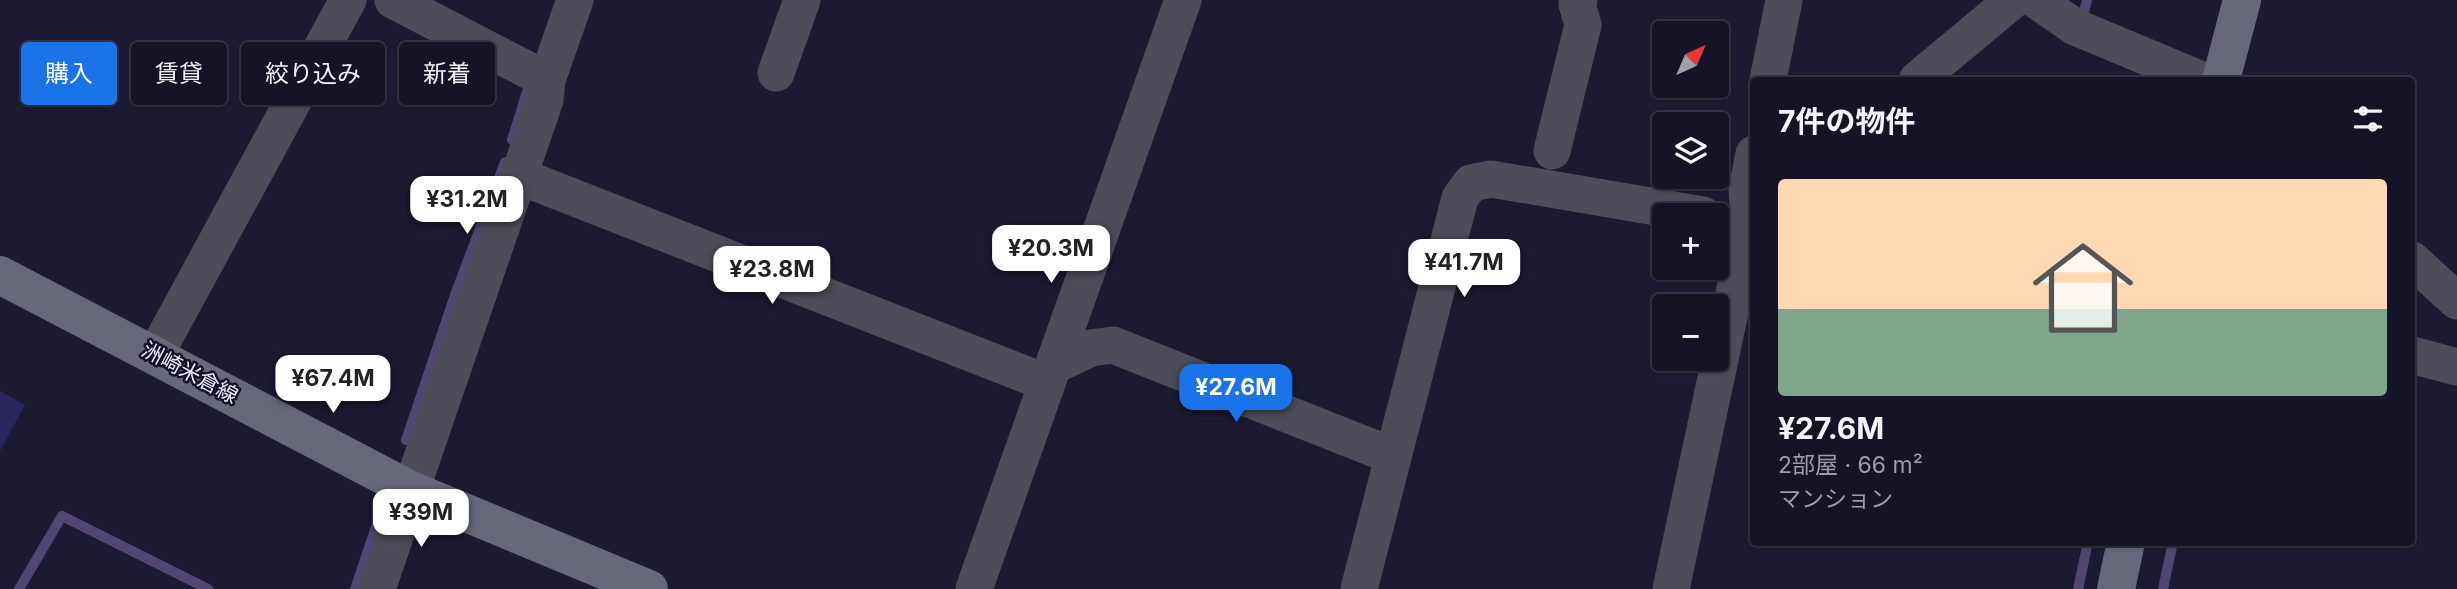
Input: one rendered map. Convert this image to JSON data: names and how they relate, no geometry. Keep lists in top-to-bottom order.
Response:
{
  "streets": {
    "main road": ["洲崎米倉線"]
  },
  "north": "top right",
  "page": {
    "map_buttons": ["+", "−"],
    "chip": [
      "購入",
      "賃貸",
      "絞り込み",
      "新着"
    ],
    "heading": "7件の物件",
    "list": [
      {
        "name": "¥27.6M",
        "note": "2部屋 · 66 m² · マンション"
      }
    ],
    "price": [
      "¥31.2M",
      "¥20.3M",
      "¥41.7M",
      "¥23.8M",
      "¥67.4M",
      "¥27.6M",
      "¥39M"
    ]
  }
}
